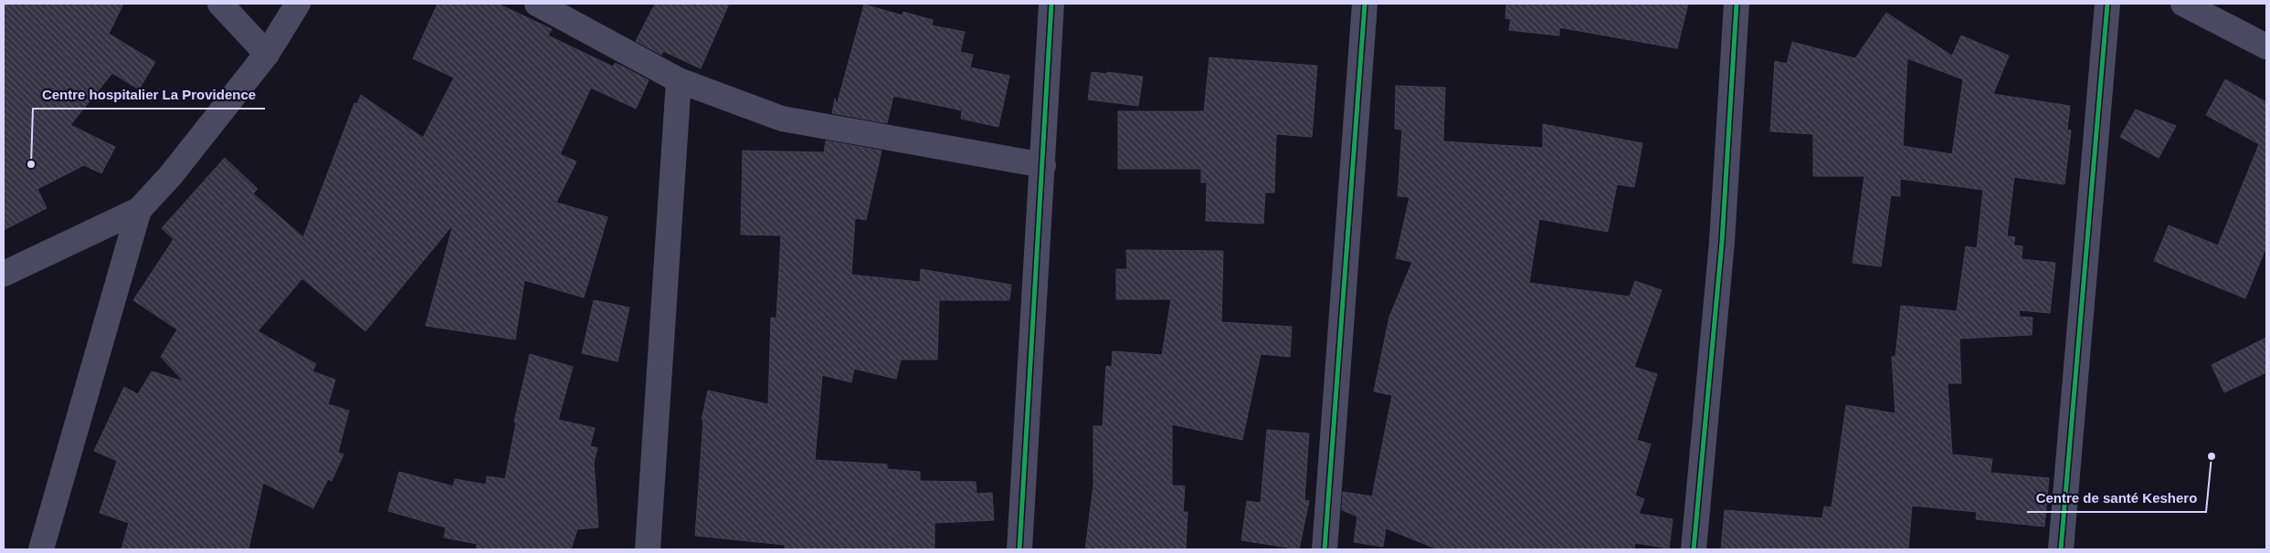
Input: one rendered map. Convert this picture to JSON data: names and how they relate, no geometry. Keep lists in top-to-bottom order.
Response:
{
  "places": ["Centre hospitalier La Providence", "Centre de santé Keshero"]
}
